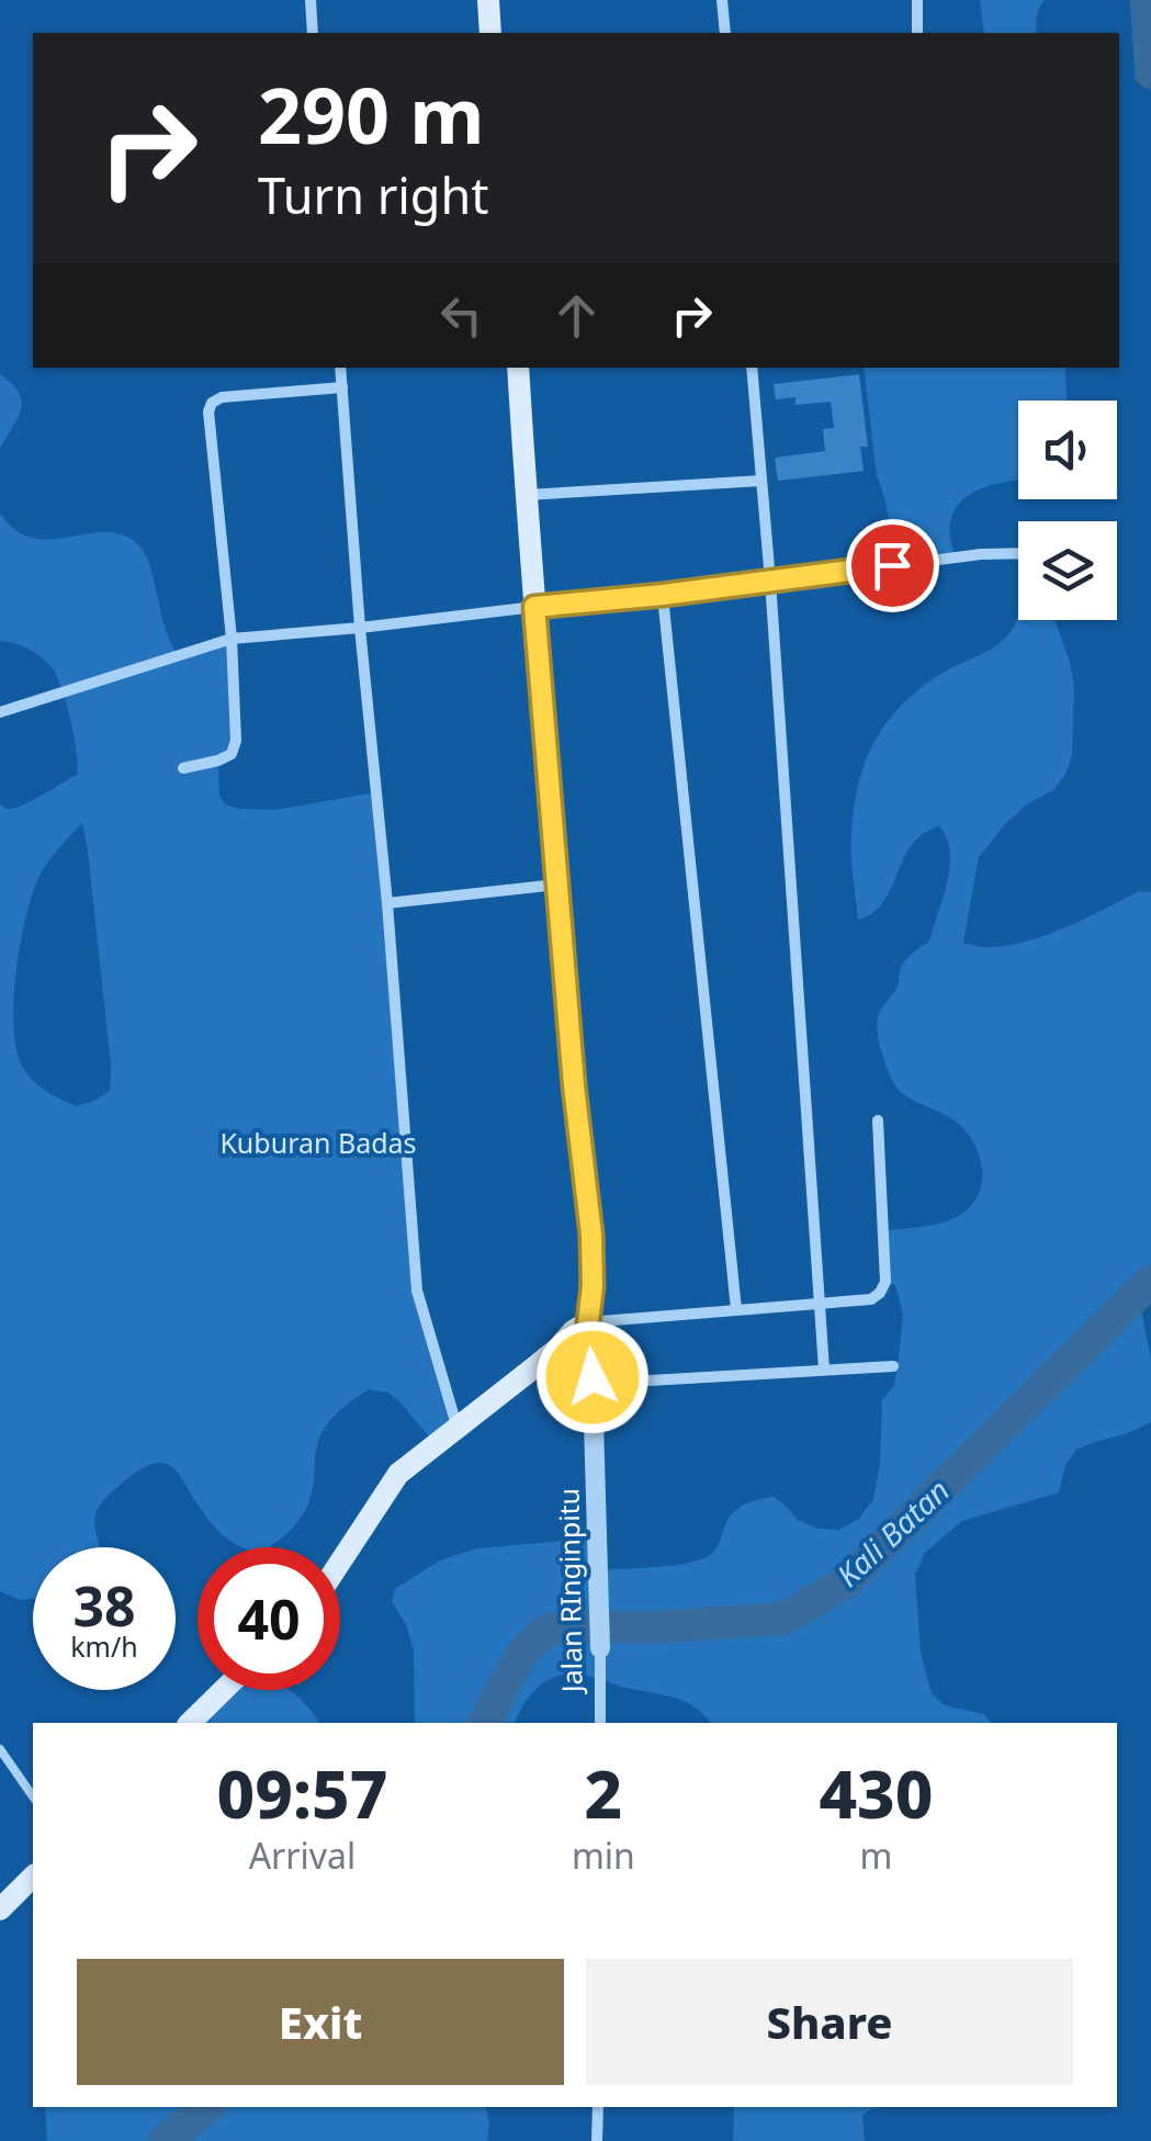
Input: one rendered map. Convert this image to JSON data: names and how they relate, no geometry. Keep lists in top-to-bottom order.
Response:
{
  "streets": {
    "street": ["Jalan RInginpitu"]
  },
  "water": ["Kali Batan"],
  "parks": ["Kuburan Badas"],
  "page": {
    "turn": ["290 m", "Turn right"],
    "speed": "38 km/h",
    "limit": "40",
    "eta": [
      "09:57",
      "Arrival",
      "2",
      "min",
      "430",
      "m"
    ],
    "buttons": ["Exit", "Share"]
  }
}
